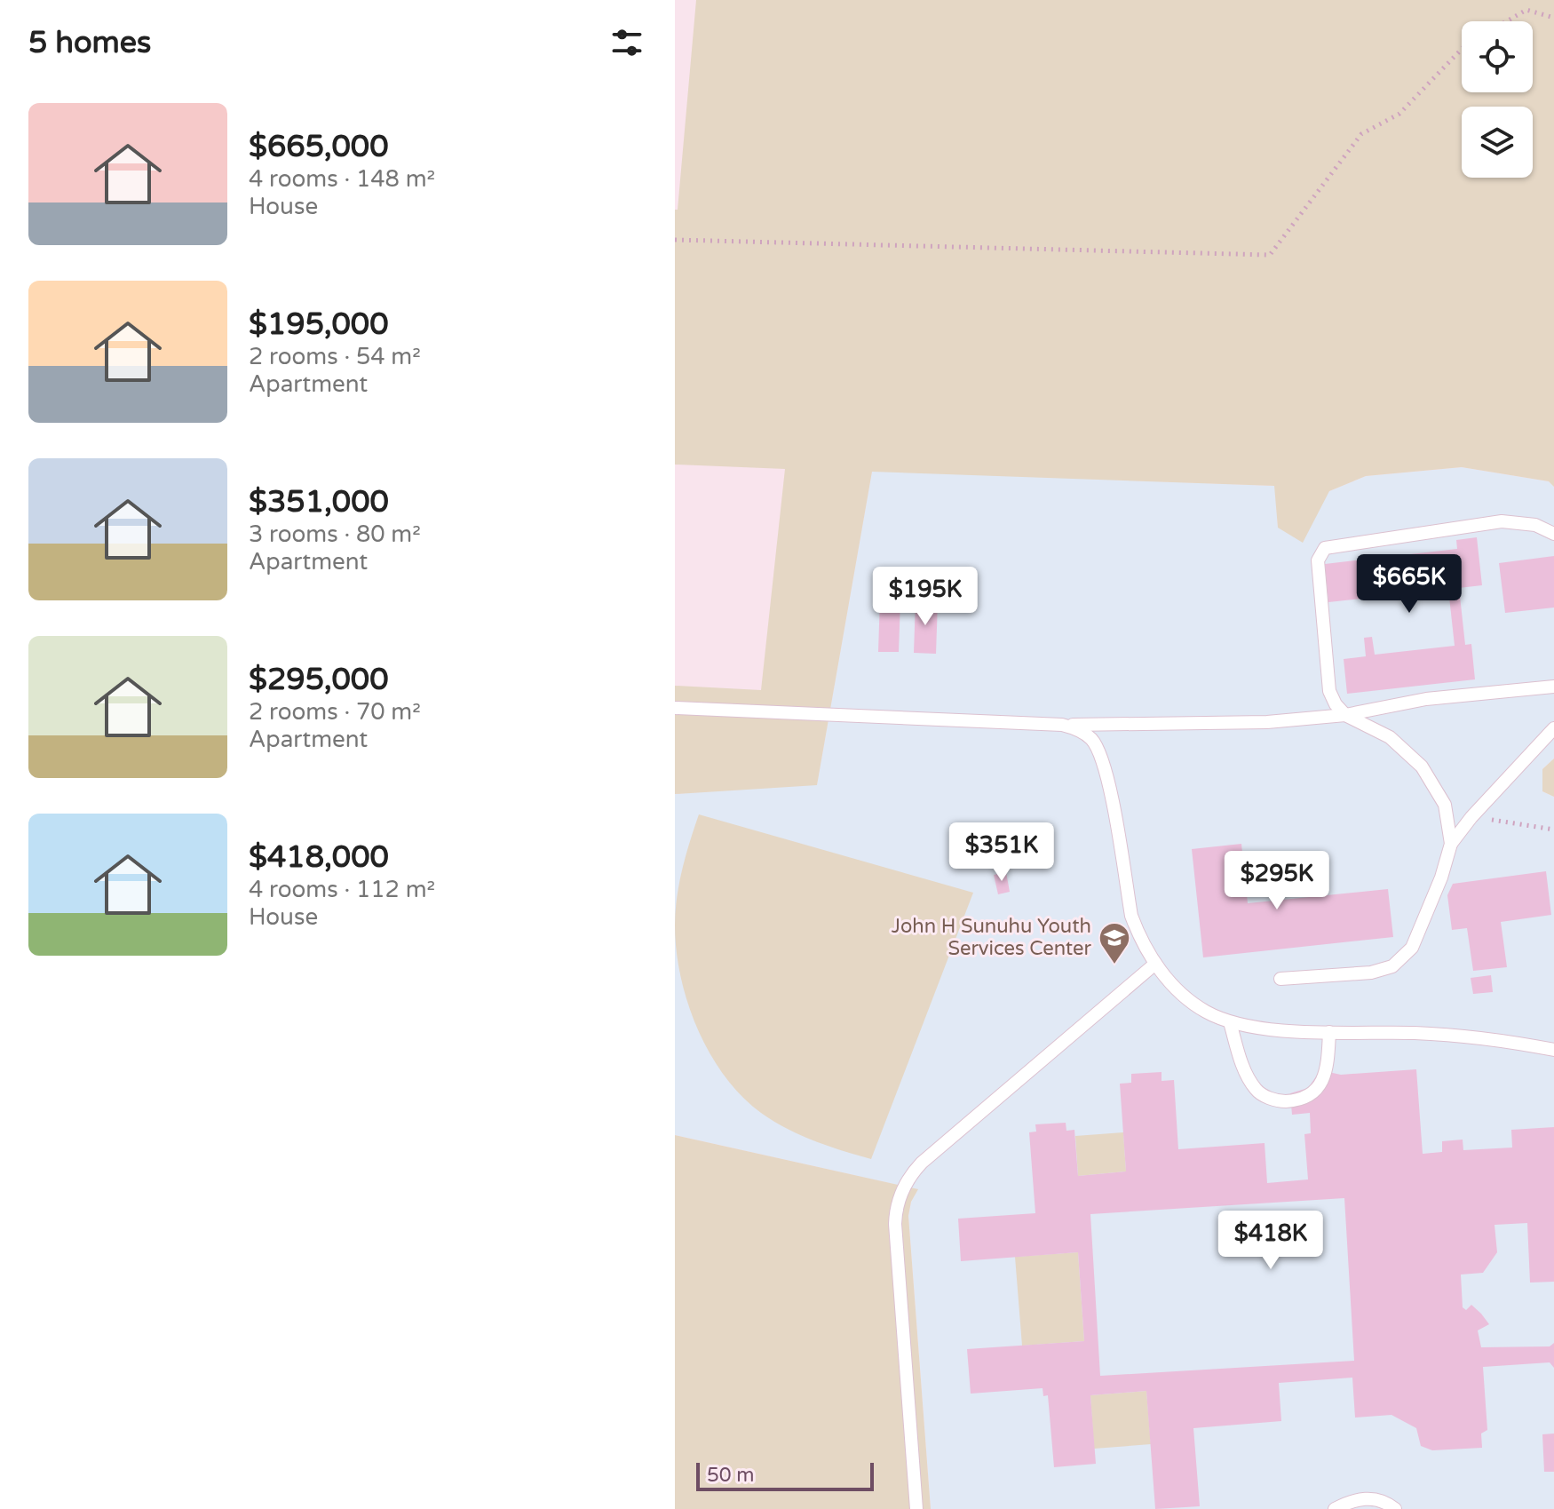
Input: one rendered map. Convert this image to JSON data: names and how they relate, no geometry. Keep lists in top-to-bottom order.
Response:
{
  "places": {
    "school or university": ["John H Sunuhu Youth Services Center"]
  },
  "scale_bar": "50 m",
  "page": {
    "heading": "5 homes",
    "list": [
      {
        "name": "$665,000",
        "note": "4 rooms · 148 m² · House"
      },
      {
        "name": "$195,000",
        "note": "2 rooms · 54 m² · Apartment"
      },
      {
        "name": "$351,000",
        "note": "3 rooms · 80 m² · Apartment"
      },
      {
        "name": "$295,000",
        "note": "2 rooms · 70 m² · Apartment"
      },
      {
        "name": "$418,000",
        "note": "4 rooms · 112 m² · House"
      }
    ],
    "price": [
      "$665K",
      "$195K",
      "$351K",
      "$295K",
      "$418K"
    ],
    "scale": "50 m"
  }
}
